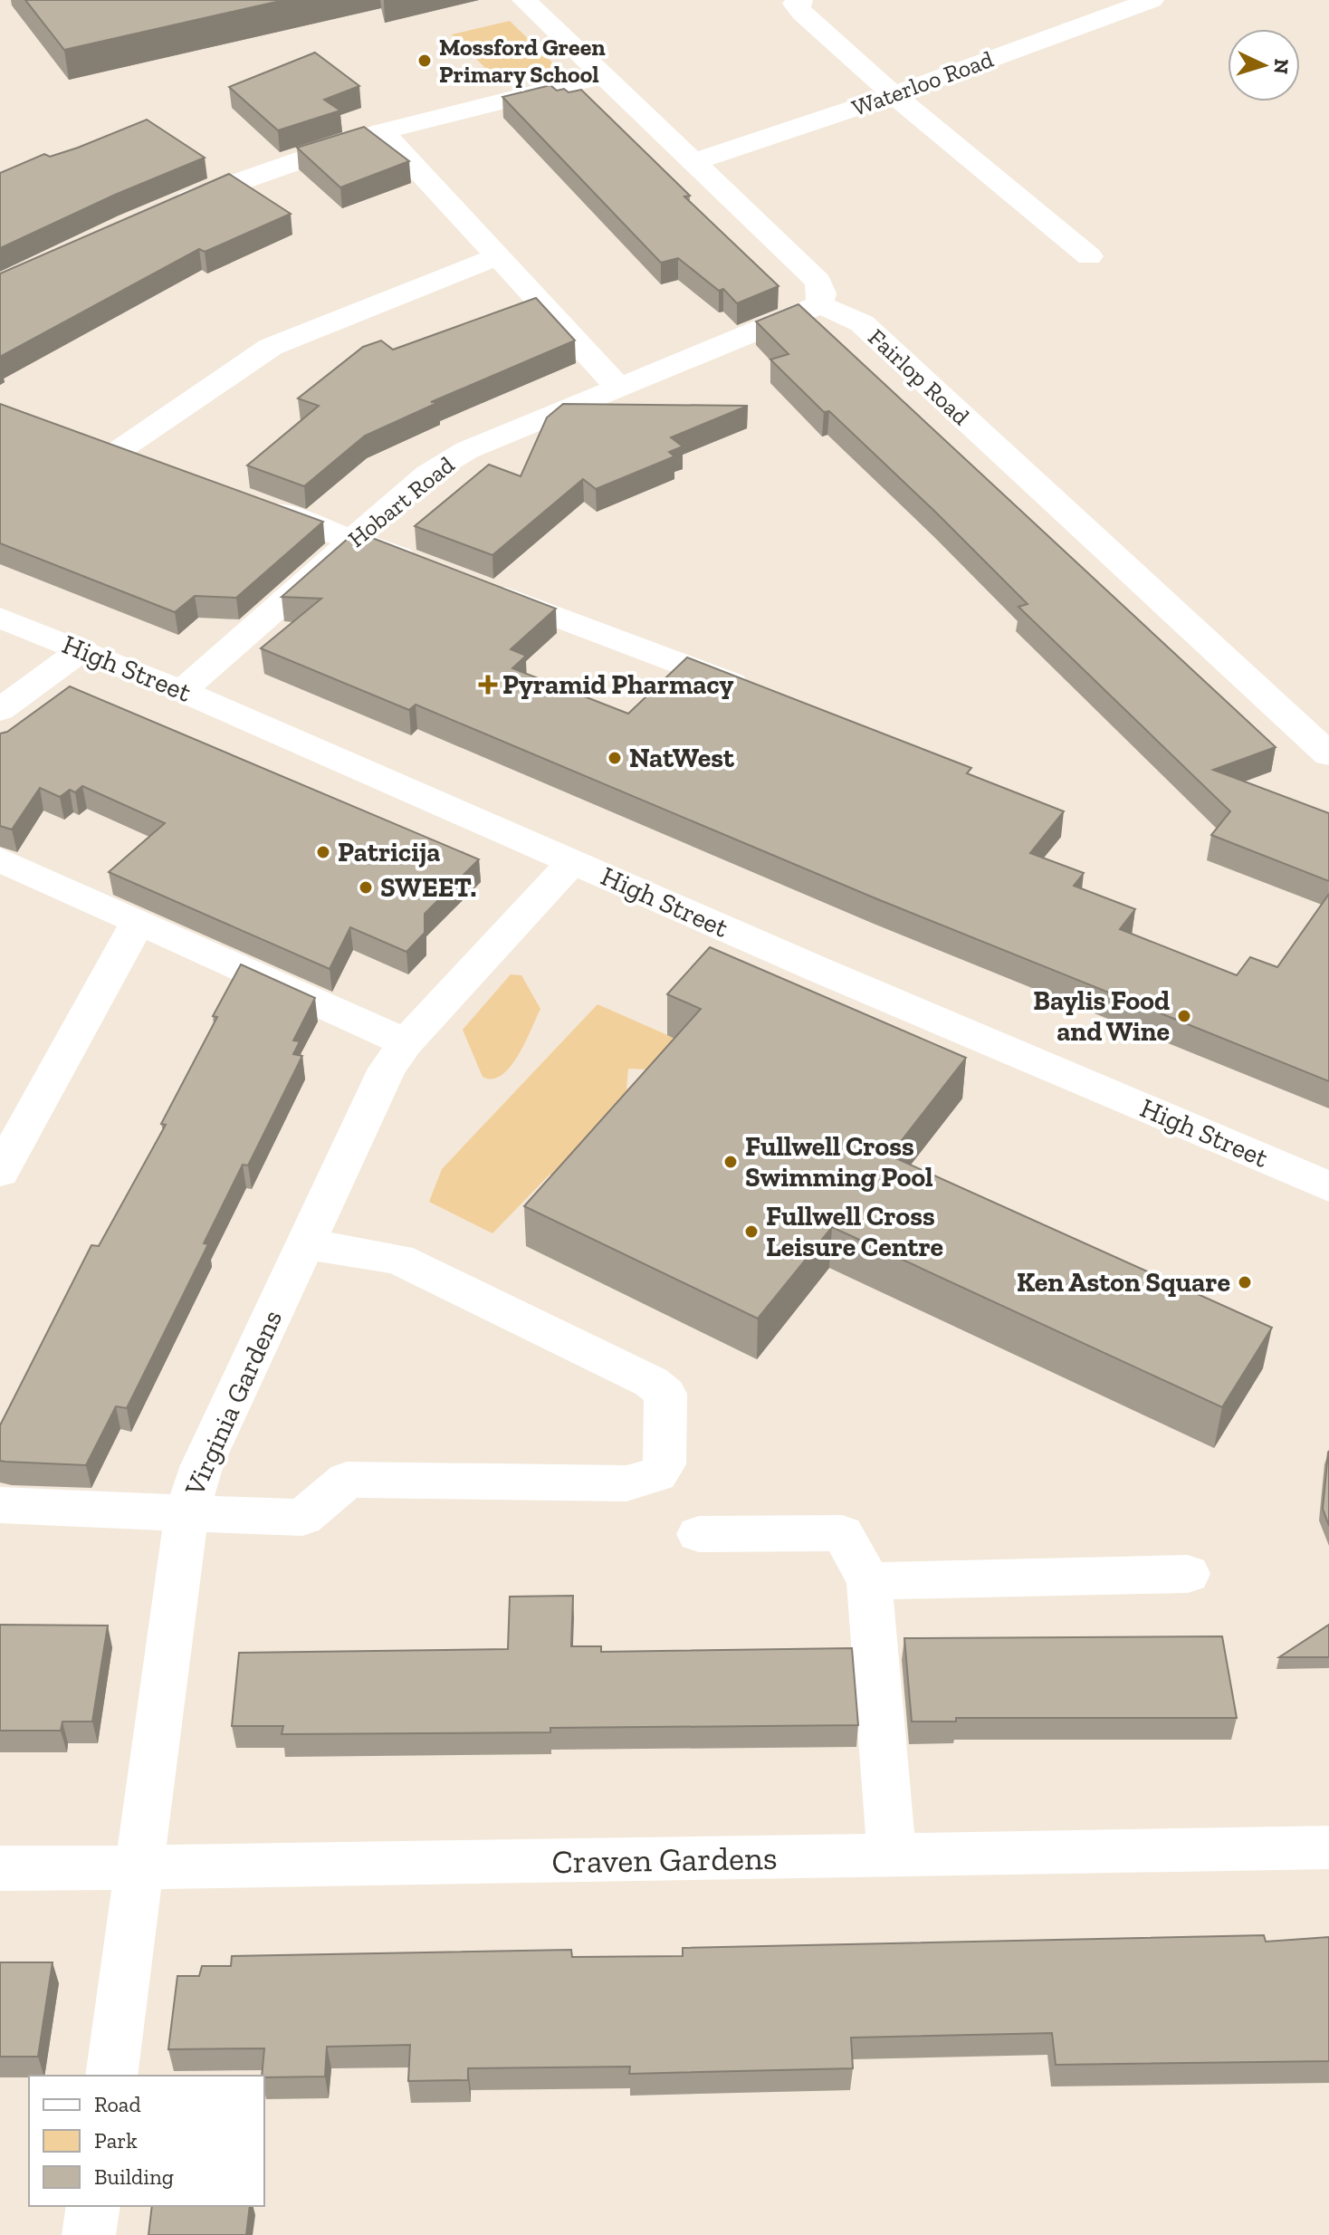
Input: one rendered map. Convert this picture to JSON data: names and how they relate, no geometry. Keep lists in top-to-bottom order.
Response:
{
  "streets": {
    "street": [
      "Waterloo Road",
      "Fairlop Road",
      "Hobart Road",
      "High Street",
      "Virginia Gardens",
      "Craven Gardens"
    ]
  },
  "crossings": [
    ["Fairlop Road", "Hobart Road"],
    ["Hobart Road", "High Street"],
    ["High Street", "Virginia Gardens"],
    ["Virginia Gardens", "Craven Gardens"]
  ],
  "places": {
    "other": [
      "Mossford Green Primary School",
      "NatWest",
      "Patricija",
      "SWEET.",
      "Baylis Food and Wine",
      "Fullwell Cross Swimming Pool",
      "Fullwell Cross Leisure Centre",
      "Ken Aston Square"
    ],
    "health": ["Pyramid Pharmacy"]
  },
  "legend": ["Road", "Park", "Building"],
  "north": "right"
}
